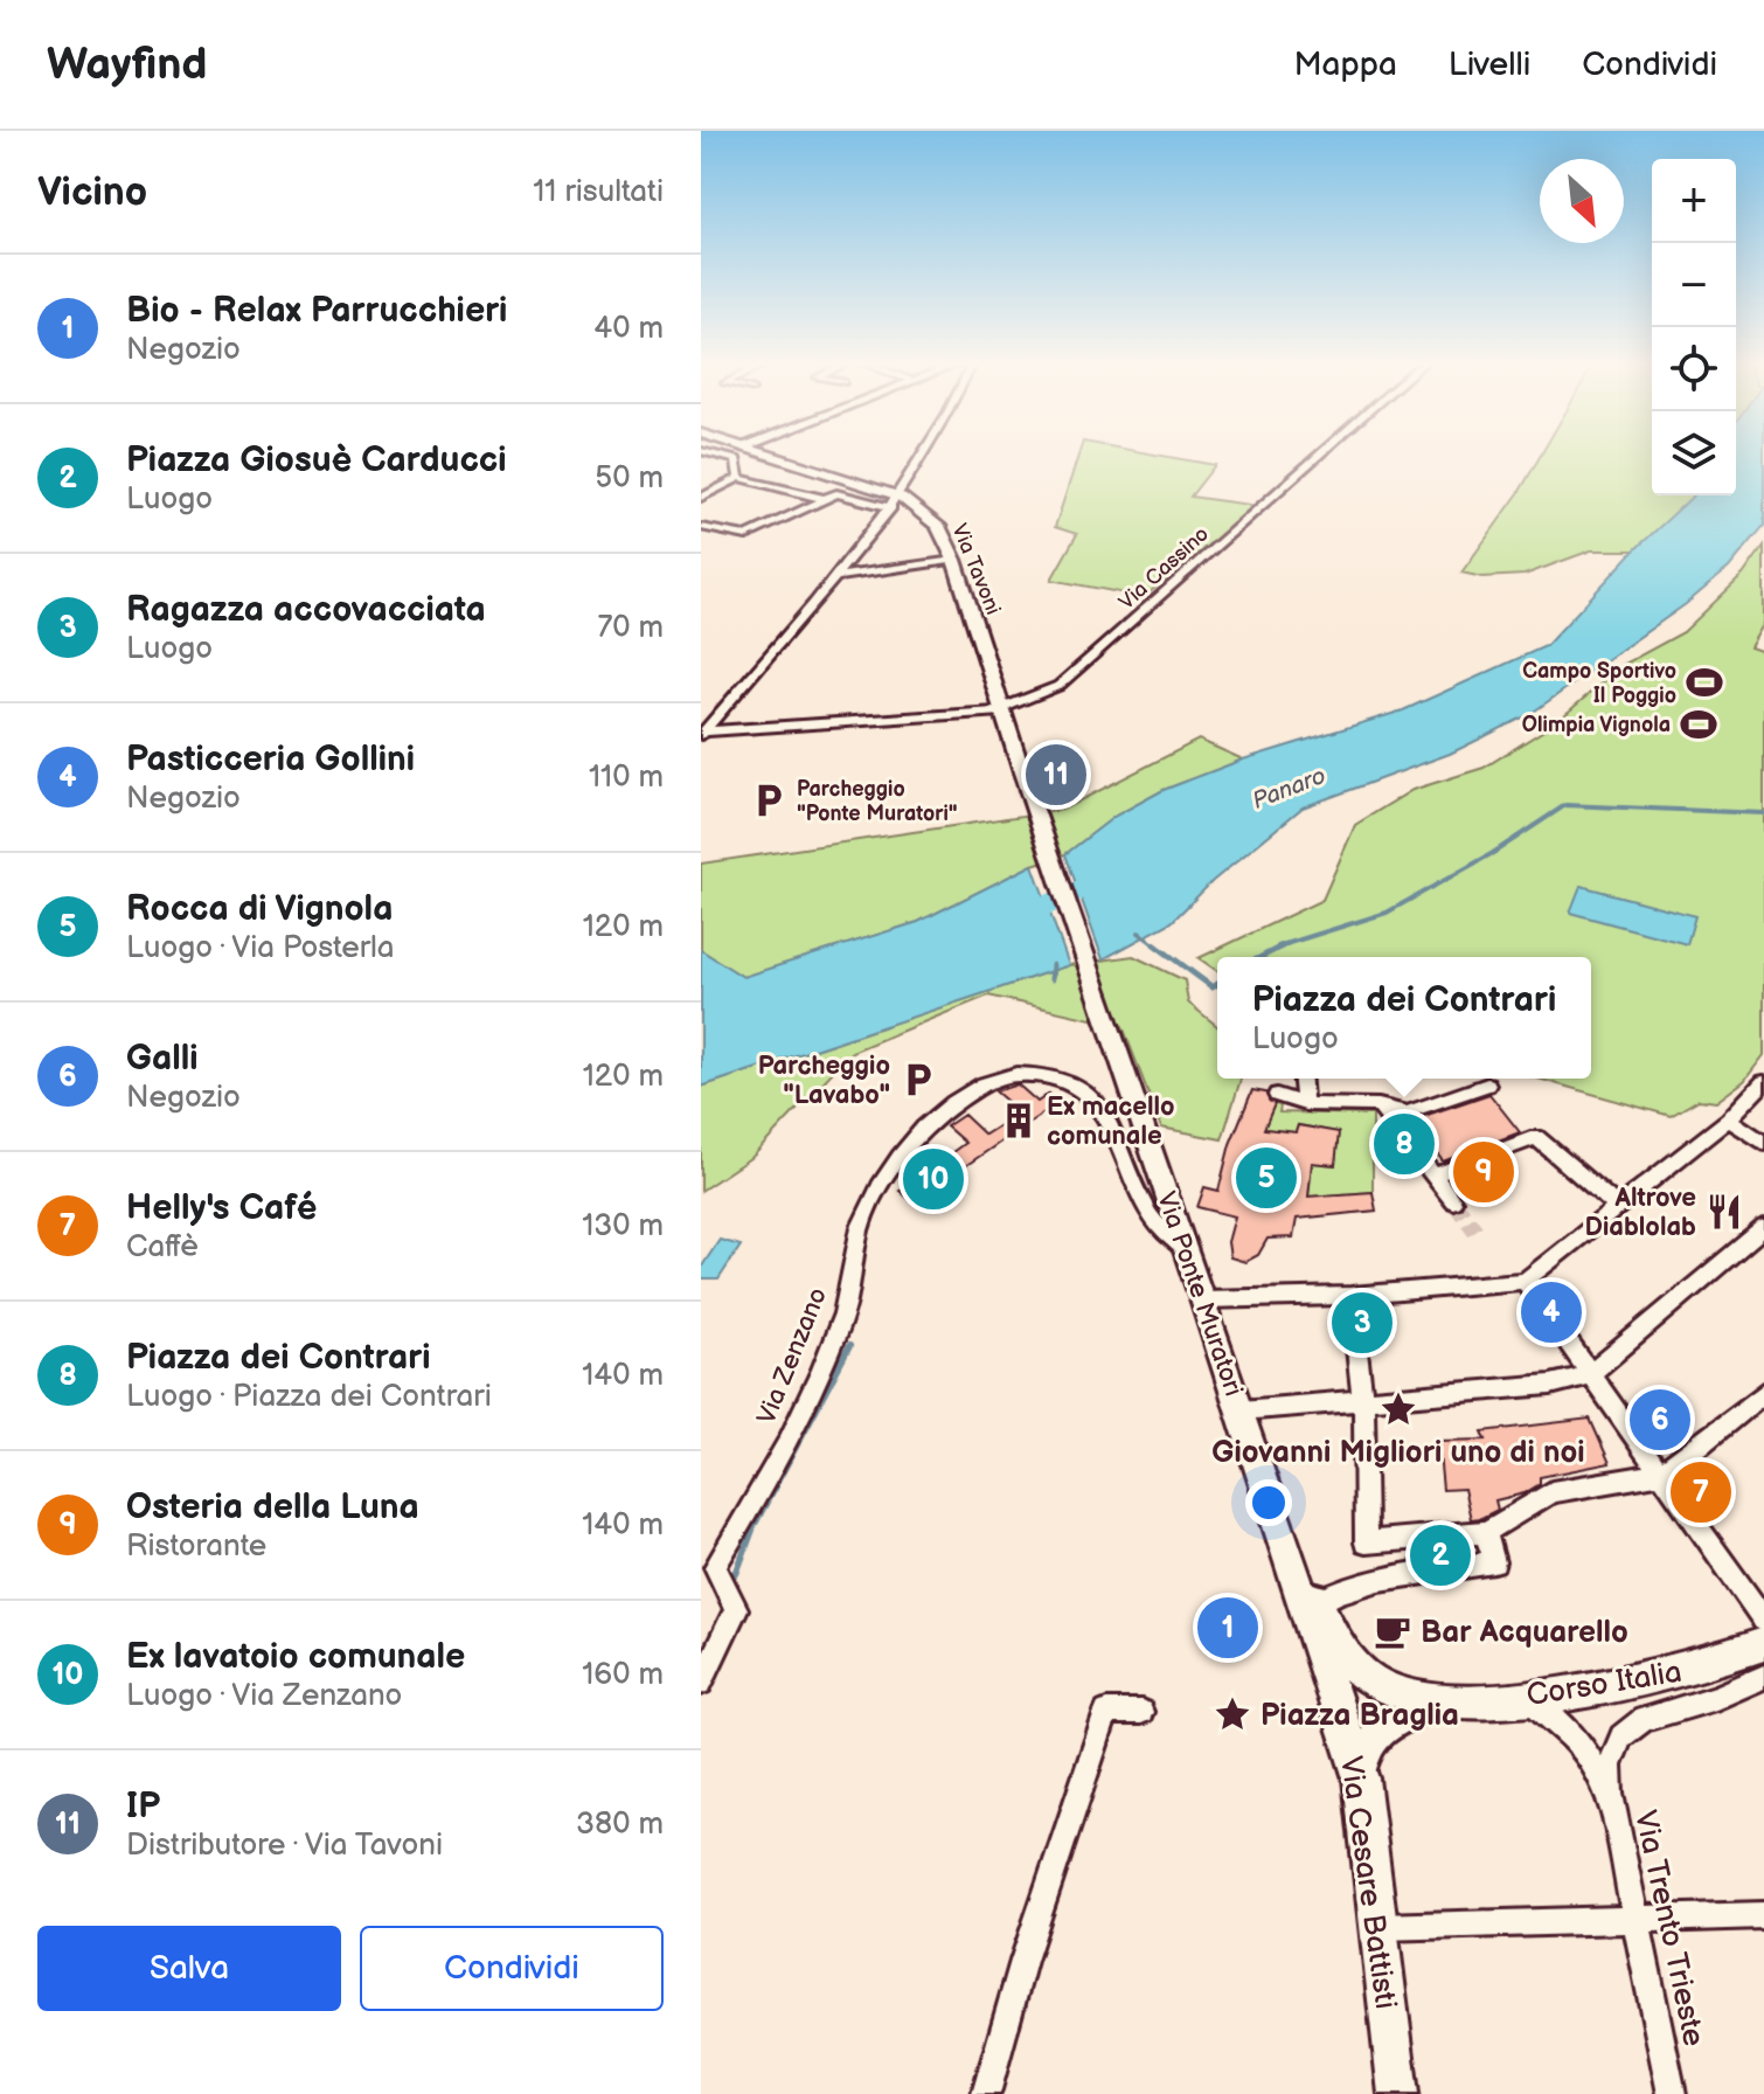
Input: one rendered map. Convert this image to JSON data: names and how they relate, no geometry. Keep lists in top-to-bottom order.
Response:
{
  "streets": {
    "main road": [
      "Via Tavoni",
      "Via Ponte Muratori",
      "Corso Italia",
      "Via Cesare Battisti"
    ],
    "street": ["Via Cassino", "Via Zenzano", "Via Trento Trieste"]
  },
  "crossings": [
    ["Via Cassino", "Via Tavoni"],
    ["Via Tavoni", "Via Ponte Muratori"],
    ["Via Ponte Muratori", "Via Zenzano"],
    ["Via Ponte Muratori", "Corso Italia"],
    ["Via Ponte Muratori", "Via Cesare Battisti"],
    ["Corso Italia", "Via Cesare Battisti"],
    ["Corso Italia", "Via Trento Trieste"]
  ],
  "water": ["Panaro"],
  "places": {
    "sports": ["Campo Sportivo Il Poggio", "Olimpia Vignola"],
    "parking": ["Parcheggio \"Ponte Muratori\"", "Parcheggio \"Lavabo\""],
    "building": ["Ex macello comunale"],
    "restaurant": ["Altrove Diablolab"],
    "place": ["Giovanni Migliori uno di noi", "Piazza Braglia"],
    "cafe": ["Bar Acquarello"]
  },
  "north": "bottom right",
  "page": {
    "header": "Wayfind",
    "nav": ["Mappa", "Livelli", "Condividi"],
    "heading": ["Vicino", "11 risultati"],
    "map_buttons": ["+", "−"],
    "list": [
      {
        "mark": "1",
        "name": "Bio - Relax Parrucchieri",
        "note": "Negozio",
        "value": "40 m"
      },
      {
        "mark": "2",
        "name": "Piazza Giosuè Carducci",
        "note": "Luogo",
        "value": "50 m"
      },
      {
        "mark": "3",
        "name": "Ragazza accovacciata",
        "note": "Luogo",
        "value": "70 m"
      },
      {
        "mark": "4",
        "name": "Pasticceria Gollini",
        "note": "Negozio",
        "value": "110 m"
      },
      {
        "mark": "5",
        "name": "Rocca di Vignola",
        "note": "Luogo · Via Posterla",
        "value": "120 m"
      },
      {
        "mark": "6",
        "name": "Galli",
        "note": "Negozio",
        "value": "120 m"
      },
      {
        "mark": "7",
        "name": "Helly's Café",
        "note": "Caffè",
        "value": "130 m"
      },
      {
        "mark": "8",
        "name": "Piazza dei Contrari",
        "note": "Luogo · Piazza dei Contrari",
        "value": "140 m"
      },
      {
        "mark": "9",
        "name": "Osteria della Luna",
        "note": "Ristorante",
        "value": "140 m"
      },
      {
        "mark": "10",
        "name": "Ex lavatoio comunale",
        "note": "Luogo · Via Zenzano",
        "value": "160 m"
      },
      {
        "mark": "11",
        "name": "IP",
        "note": "Distributore · Via Tavoni",
        "value": "380 m"
      }
    ],
    "pins": [
      "11",
      "8",
      "9",
      "5",
      "10",
      "4",
      "3",
      "6",
      "7",
      "2",
      "1"
    ],
    "popup": ["Piazza dei Contrari", "Luogo"],
    "buttons": ["Salva", "Condividi"]
  }
}
